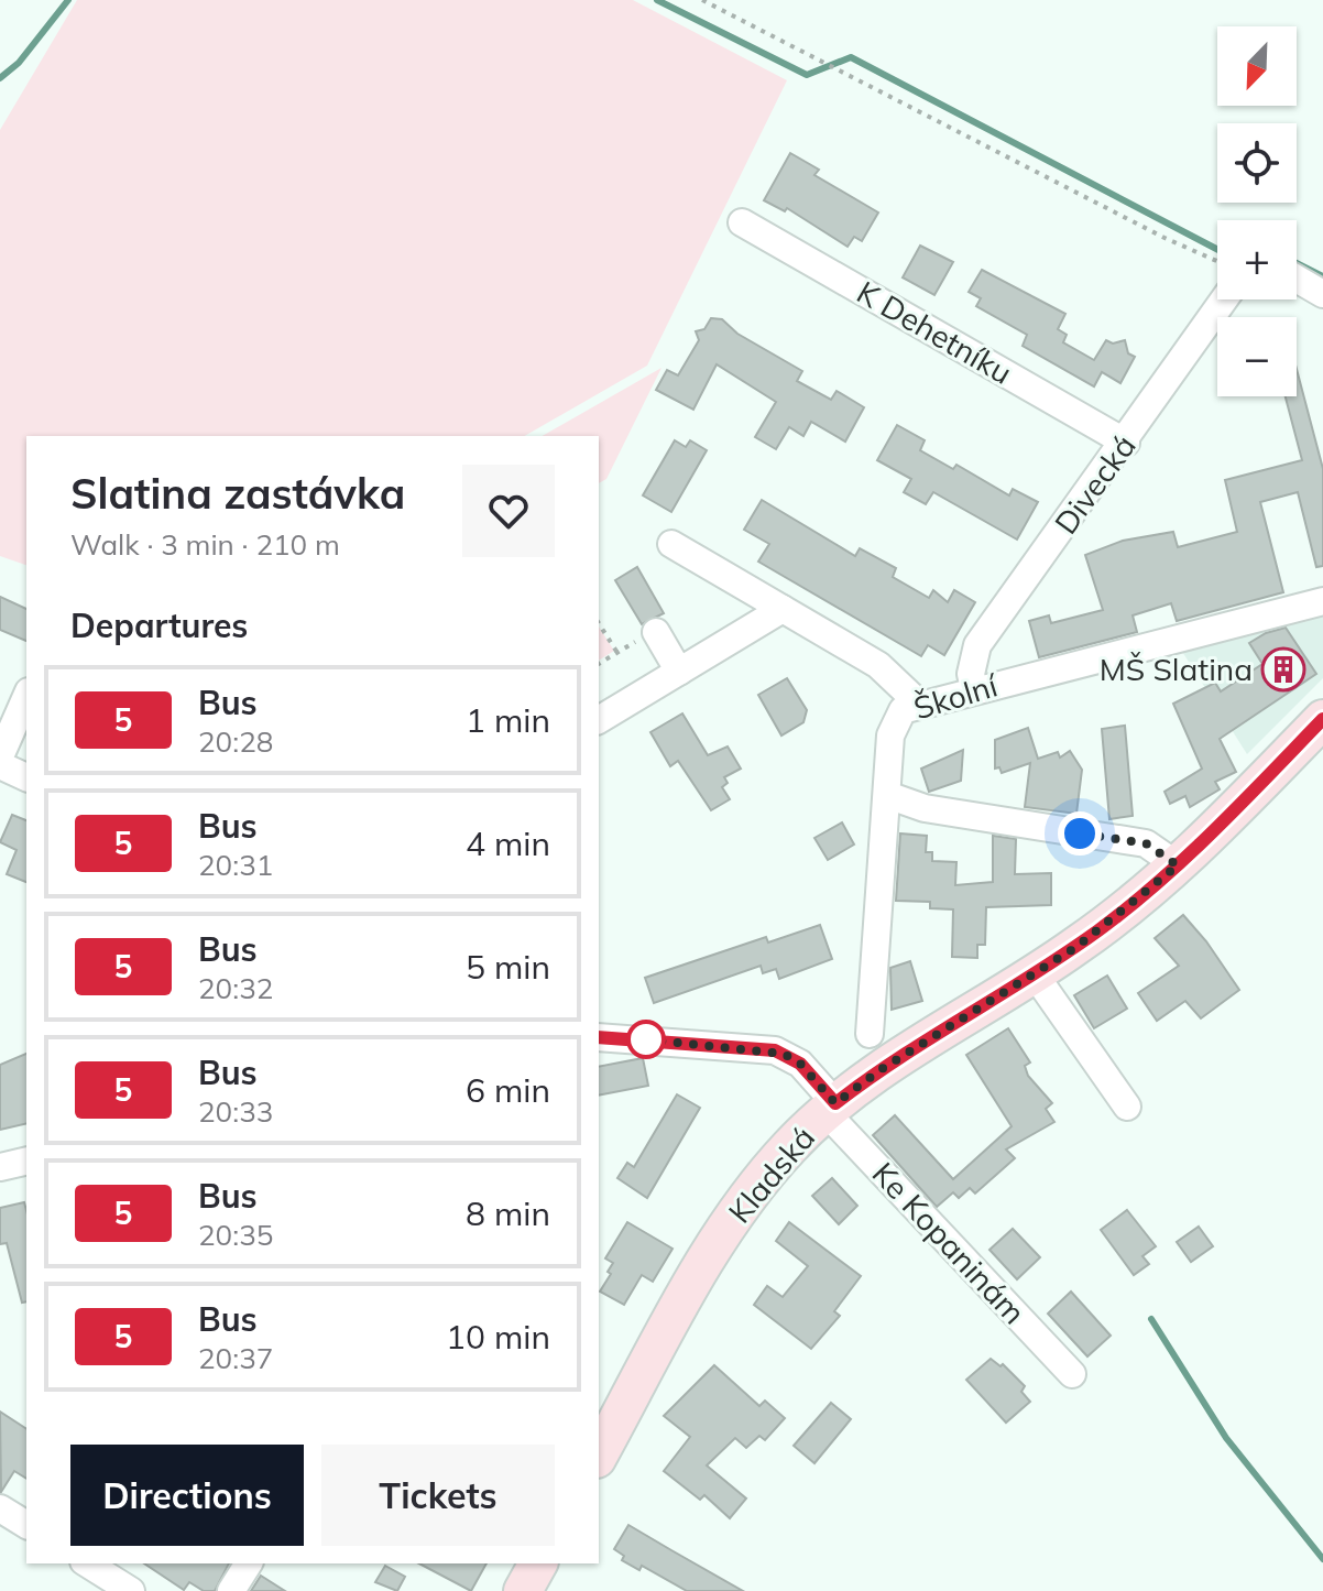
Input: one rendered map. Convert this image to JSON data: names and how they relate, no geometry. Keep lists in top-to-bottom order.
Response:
{
  "streets": {
    "main road": ["Kladská"],
    "street": [
      "K Dehetníku",
      "Divecká",
      "Školní",
      "Ke Kopaninám"
    ]
  },
  "crossings": [
    ["K Dehetníku", "Divecká"],
    ["Divecká", "Školní"],
    ["Kladská", "Ke Kopaninám"]
  ],
  "places": {
    "building": ["MŠ Slatina"]
  },
  "lines": ["bus line 5"],
  "north": "bottom left",
  "page": {
    "map_buttons": ["+", "−"],
    "heading": [
      ["Slatina zastávka", "Walk · 3 min · 210 m"],
      "Departures"
    ],
    "list": [
      {
        "mark": "5",
        "name": "Bus",
        "note": "20:28",
        "value": "1 min"
      },
      {
        "mark": "5",
        "name": "Bus",
        "note": "20:31",
        "value": "4 min"
      },
      {
        "mark": "5",
        "name": "Bus",
        "note": "20:32",
        "value": "5 min"
      },
      {
        "mark": "5",
        "name": "Bus",
        "note": "20:33",
        "value": "6 min"
      },
      {
        "mark": "5",
        "name": "Bus",
        "note": "20:35",
        "value": "8 min"
      },
      {
        "mark": "5",
        "name": "Bus",
        "note": "20:37",
        "value": "10 min"
      }
    ],
    "buttons": ["Directions", "Tickets"]
  }
}
